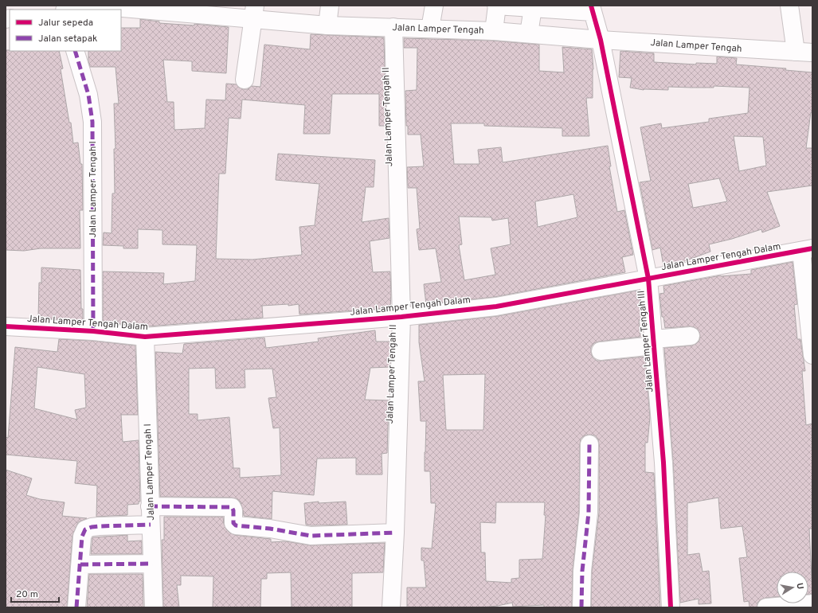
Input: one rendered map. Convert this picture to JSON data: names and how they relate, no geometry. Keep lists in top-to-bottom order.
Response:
{
  "streets": {
    "street": [
      "Jalan Lamper Tengah",
      "Jalan Lamper Tengah II",
      "Jalan Lamper Tengah I",
      "Jalan Lamper Tengah Dalam",
      "Jalan Lamper Tengah III"
    ]
  },
  "crossings": [
    ["Jalan Lamper Tengah", "Jalan Lamper Tengah II"],
    ["Jalan Lamper Tengah", "Jalan Lamper Tengah III"],
    ["Jalan Lamper Tengah II", "Jalan Lamper Tengah Dalam"],
    ["Jalan Lamper Tengah I", "Jalan Lamper Tengah Dalam"],
    ["Jalan Lamper Tengah Dalam", "Jalan Lamper Tengah III"]
  ],
  "legend": ["Jalur sepeda", "Jalan setapak"],
  "scale_bar": "20 m",
  "north": "right"
}
